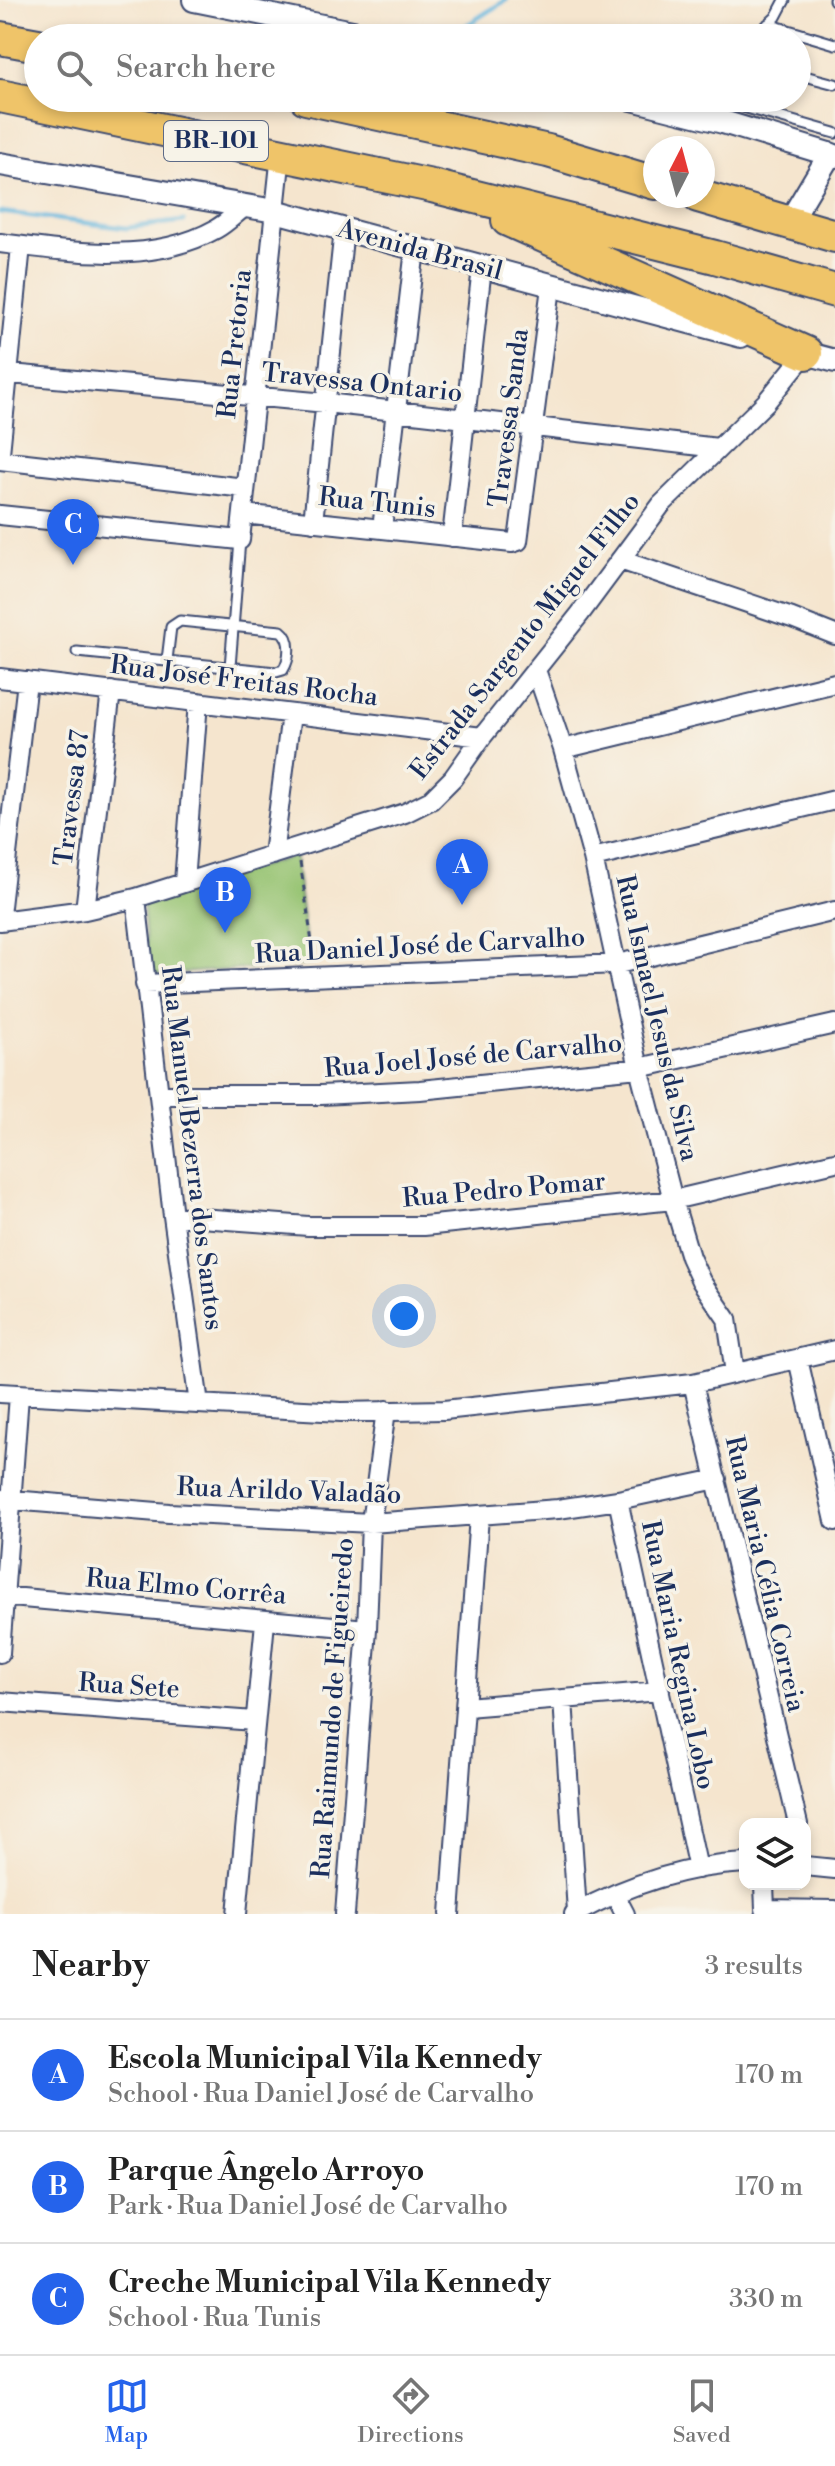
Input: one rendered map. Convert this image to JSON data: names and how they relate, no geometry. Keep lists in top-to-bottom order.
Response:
{
  "streets": {
    "highway": ["BR-101"],
    "street": [
      "Avenida Brasil",
      "Rua Pretoria",
      "Travessa Ontario",
      "Travessa Sanda",
      "Rua Tunis",
      "Estrada Sargento Miguel Filho",
      "Rua José Freitas Rocha",
      "Travessa 87",
      "Rua Daniel José de Carvalho",
      "Rua Ismael Jesus da Silva",
      "Rua Joel José de Carvalho",
      "Rua Manuel Bezerra dos Santos",
      "Rua Pedro Pomar",
      "Rua Arildo Valadão",
      "Rua Maria Célia Correia",
      "Rua Elmo Corrêa",
      "Rua Maria Regina Lobo",
      "Rua Sete",
      "Rua Raimundo de Figueiredo"
    ]
  },
  "crossings": [
    ["BR-101", "Rua Pretoria"],
    ["Avenida Brasil", "Rua Pretoria"],
    ["Avenida Brasil", "Travessa Sanda"],
    ["Avenida Brasil", "Estrada Sargento Miguel Filho"],
    ["Rua Pretoria", "Travessa Ontario"],
    ["Rua Pretoria", "Rua Tunis"],
    ["Travessa Ontario", "Travessa Sanda"],
    ["Travessa Ontario", "Estrada Sargento Miguel Filho"],
    ["Travessa Sanda", "Rua Tunis"],
    ["Estrada Sargento Miguel Filho", "Rua José Freitas Rocha"],
    ["Estrada Sargento Miguel Filho", "Travessa 87"],
    ["Estrada Sargento Miguel Filho", "Rua Ismael Jesus da Silva"],
    ["Estrada Sargento Miguel Filho", "Rua Manuel Bezerra dos Santos"],
    ["Rua José Freitas Rocha", "Travessa 87"],
    ["Rua Daniel José de Carvalho", "Rua Ismael Jesus da Silva"],
    ["Rua Daniel José de Carvalho", "Rua Manuel Bezerra dos Santos"],
    ["Rua Ismael Jesus da Silva", "Rua Joel José de Carvalho"],
    ["Rua Ismael Jesus da Silva", "Rua Pedro Pomar"],
    ["Rua Joel José de Carvalho", "Rua Manuel Bezerra dos Santos"],
    ["Rua Manuel Bezerra dos Santos", "Rua Pedro Pomar"],
    ["Rua Arildo Valadão", "Rua Maria Célia Correia"],
    ["Rua Arildo Valadão", "Rua Maria Regina Lobo"],
    ["Rua Arildo Valadão", "Rua Raimundo de Figueiredo"],
    ["Rua Elmo Corrêa", "Rua Raimundo de Figueiredo"]
  ],
  "north": "top",
  "page": {
    "search": "Search here",
    "pins": ["C", "A", "B"],
    "heading": ["Nearby", "3 results"],
    "list": [
      {
        "mark": "A",
        "name": "Escola Municipal Vila Kennedy",
        "note": "School · Rua Daniel José de Carvalho",
        "value": "170 m"
      },
      {
        "mark": "B",
        "name": "Parque Ângelo Arroyo",
        "note": "Park · Rua Daniel José de Carvalho",
        "value": "170 m"
      },
      {
        "mark": "C",
        "name": "Creche Municipal Vila Kennedy",
        "note": "School · Rua Tunis",
        "value": "330 m"
      }
    ],
    "nav": ["Map", "Directions", "Saved"]
  }
}
